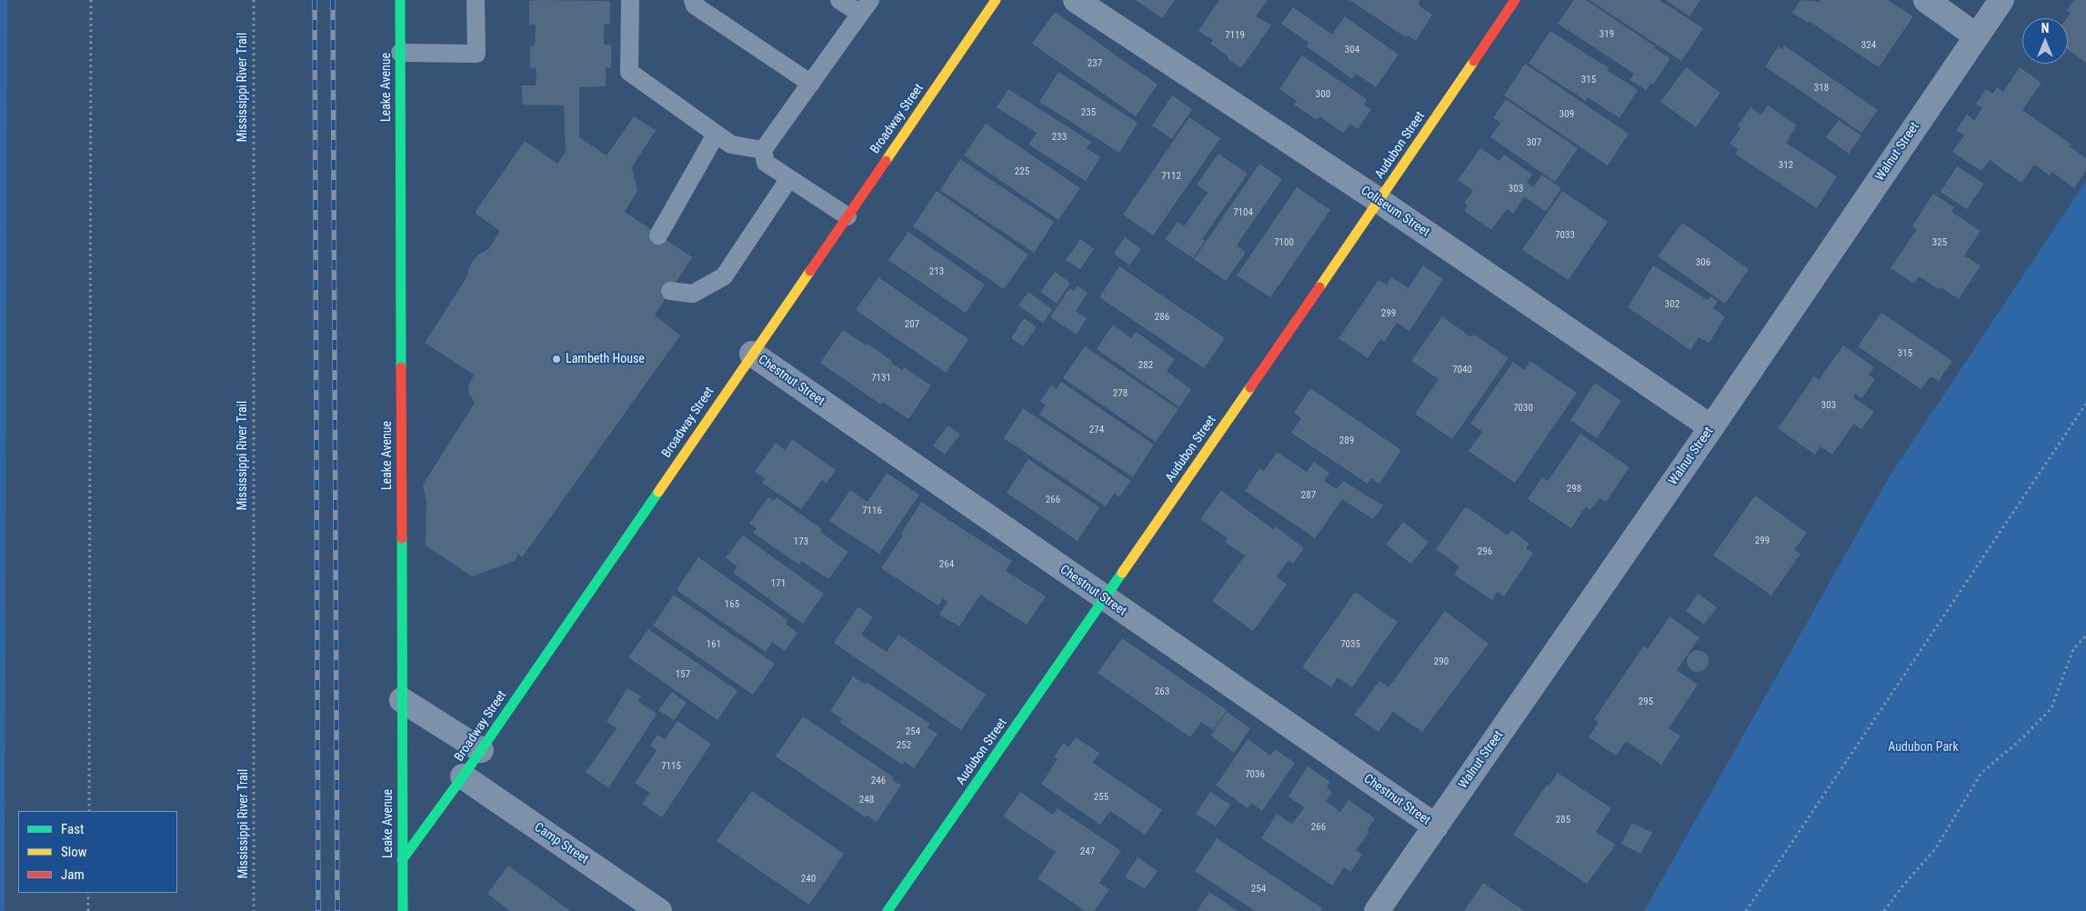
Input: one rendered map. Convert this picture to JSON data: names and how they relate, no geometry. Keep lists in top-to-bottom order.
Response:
{
  "streets": {
    "street": [
      "Leake Avenue",
      "Broadway Street",
      "Audubon Street",
      "Walnut Street",
      "Coliseum Street",
      "Chestnut Street",
      "Camp Street"
    ],
    "path": ["Mississippi River Trail"]
  },
  "crossings": [
    ["Leake Avenue", "Broadway Street"],
    ["Broadway Street", "Chestnut Street"],
    ["Broadway Street", "Camp Street"],
    ["Audubon Street", "Coliseum Street"],
    ["Audubon Street", "Chestnut Street"],
    ["Walnut Street", "Coliseum Street"],
    ["Walnut Street", "Chestnut Street"]
  ],
  "parks": ["Audubon Park"],
  "places": ["Lambeth House"],
  "house_numbers": [
    "319",
    "7119",
    "324",
    "304",
    "237",
    "315",
    "318",
    "300",
    "235",
    "309",
    "233",
    "307",
    "312",
    "225",
    "7112",
    "303",
    "7104",
    "7033",
    "7100",
    "325",
    "306",
    "213",
    "302",
    "299",
    "286",
    "207",
    "315",
    "282",
    "7040",
    "7131",
    "278",
    "303",
    "7030",
    "274",
    "289",
    "298",
    "287",
    "266",
    "7116",
    "299",
    "173",
    "296",
    "264",
    "171",
    "165",
    "161",
    "7035",
    "290",
    "157",
    "263",
    "295",
    "254",
    "252",
    "7115",
    "7036",
    "246",
    "255",
    "248",
    "285",
    "266",
    "247",
    "240",
    "254"
  ],
  "legend": ["Fast", "Slow", "Jam"],
  "north": "top"
}
